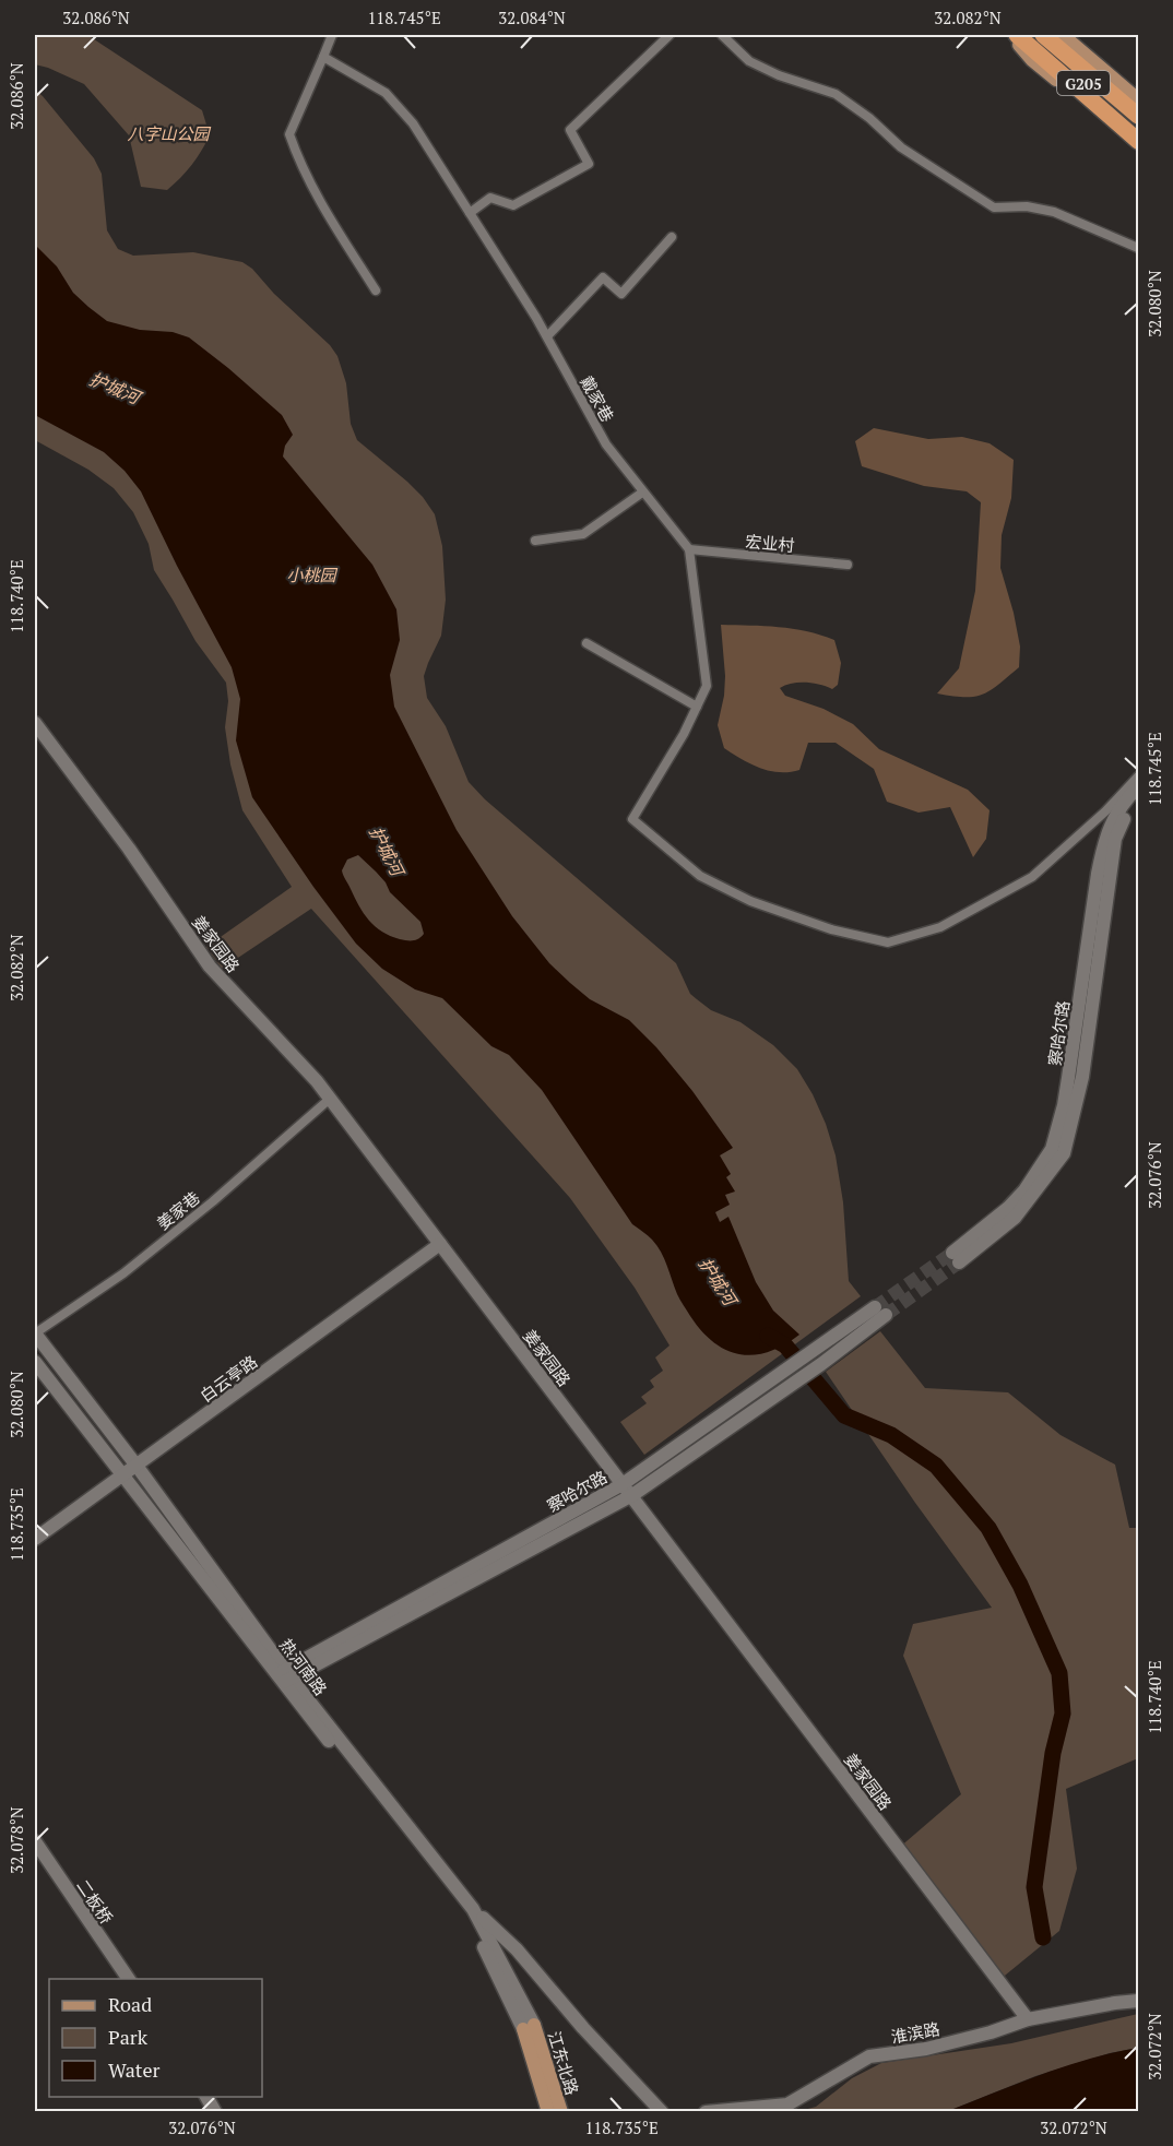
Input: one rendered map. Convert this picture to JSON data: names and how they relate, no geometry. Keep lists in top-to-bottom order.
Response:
{
  "streets": {
    "highway": ["G205"],
    "main road": [
      "姜家园路",
      "察哈尔路",
      "白云亭路",
      "热河南路",
      "二板桥",
      "淮滨路",
      "江东北路"
    ],
    "street": ["戴家巷", "宏业村", "姜家巷"]
  },
  "crossings": [
    ["戴家巷", "宏业村"],
    ["姜家园路", "察哈尔路"],
    ["姜家园路", "姜家巷"],
    ["姜家园路", "白云亭路"],
    ["姜家园路", "淮滨路"],
    ["察哈尔路", "热河南路"],
    ["姜家巷", "热河南路"],
    ["白云亭路", "热河南路"],
    ["热河南路", "江东北路"]
  ],
  "water": ["护城河"],
  "parks": ["八字山公园", "小桃园"],
  "legend": ["Road", "Park", "Water"],
  "coordinates": [
    "32.086°N",
    "118.745°E",
    "32.084°N",
    "32.082°N",
    "32.080°N",
    "118.740°E",
    "32.076°N",
    "118.735°E",
    "32.078°N",
    "32.072°N"
  ]
}
